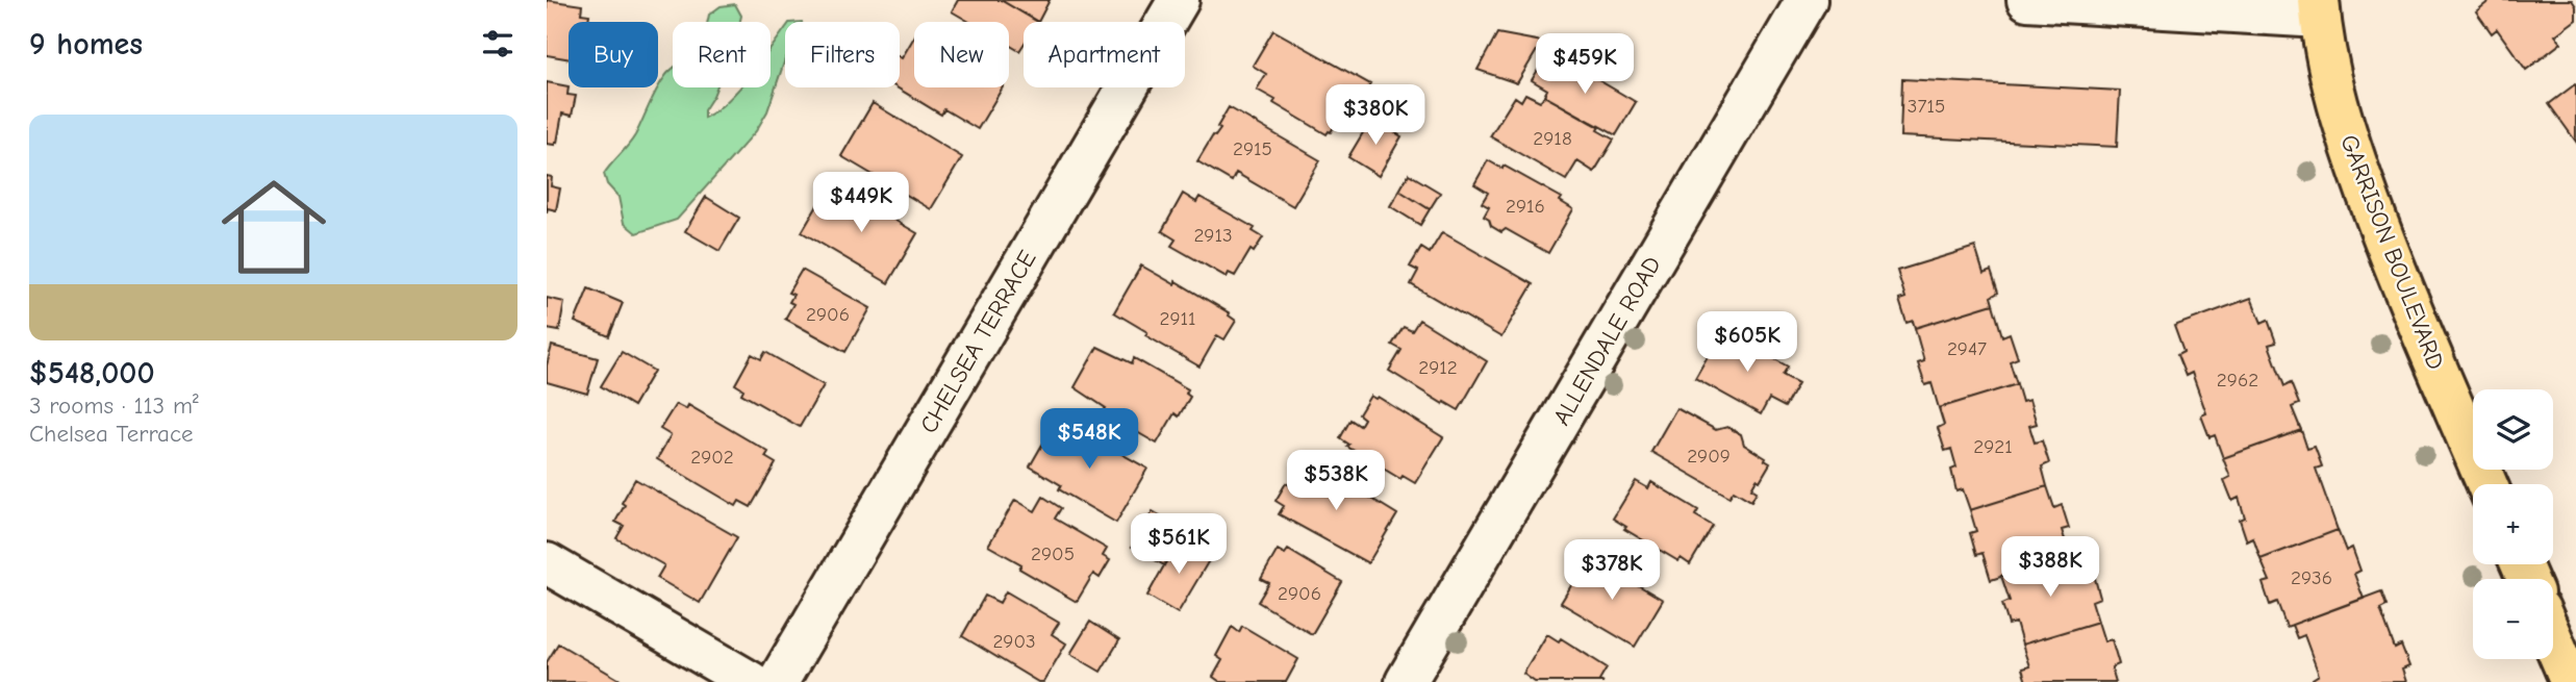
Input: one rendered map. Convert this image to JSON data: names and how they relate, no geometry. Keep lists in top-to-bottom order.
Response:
{
  "streets": {
    "main road": ["GARRISON BOULEVARD"],
    "street": ["ALLENDALE ROAD", "CHELSEA TERRACE"]
  },
  "house_numbers": [
    "3715",
    "2918",
    "2915",
    "2916",
    "2913",
    "2906",
    "2911",
    "2947",
    "2912",
    "2962",
    "2921",
    "2909",
    "2902",
    "2905",
    "2936",
    "2906",
    "2903"
  ],
  "page": {
    "heading": "9 homes",
    "chip": [
      "Buy",
      "Rent",
      "Filters",
      "New",
      "Apartment"
    ],
    "price": [
      "$459K",
      "$380K",
      "$449K",
      "$605K",
      "$548K",
      "$538K",
      "$561K",
      "$388K",
      "$378K"
    ],
    "list": [
      {
        "name": "$548,000",
        "note": "3 rooms · 113 m² · Chelsea Terrace"
      }
    ],
    "map_buttons": ["+", "−"]
  }
}
